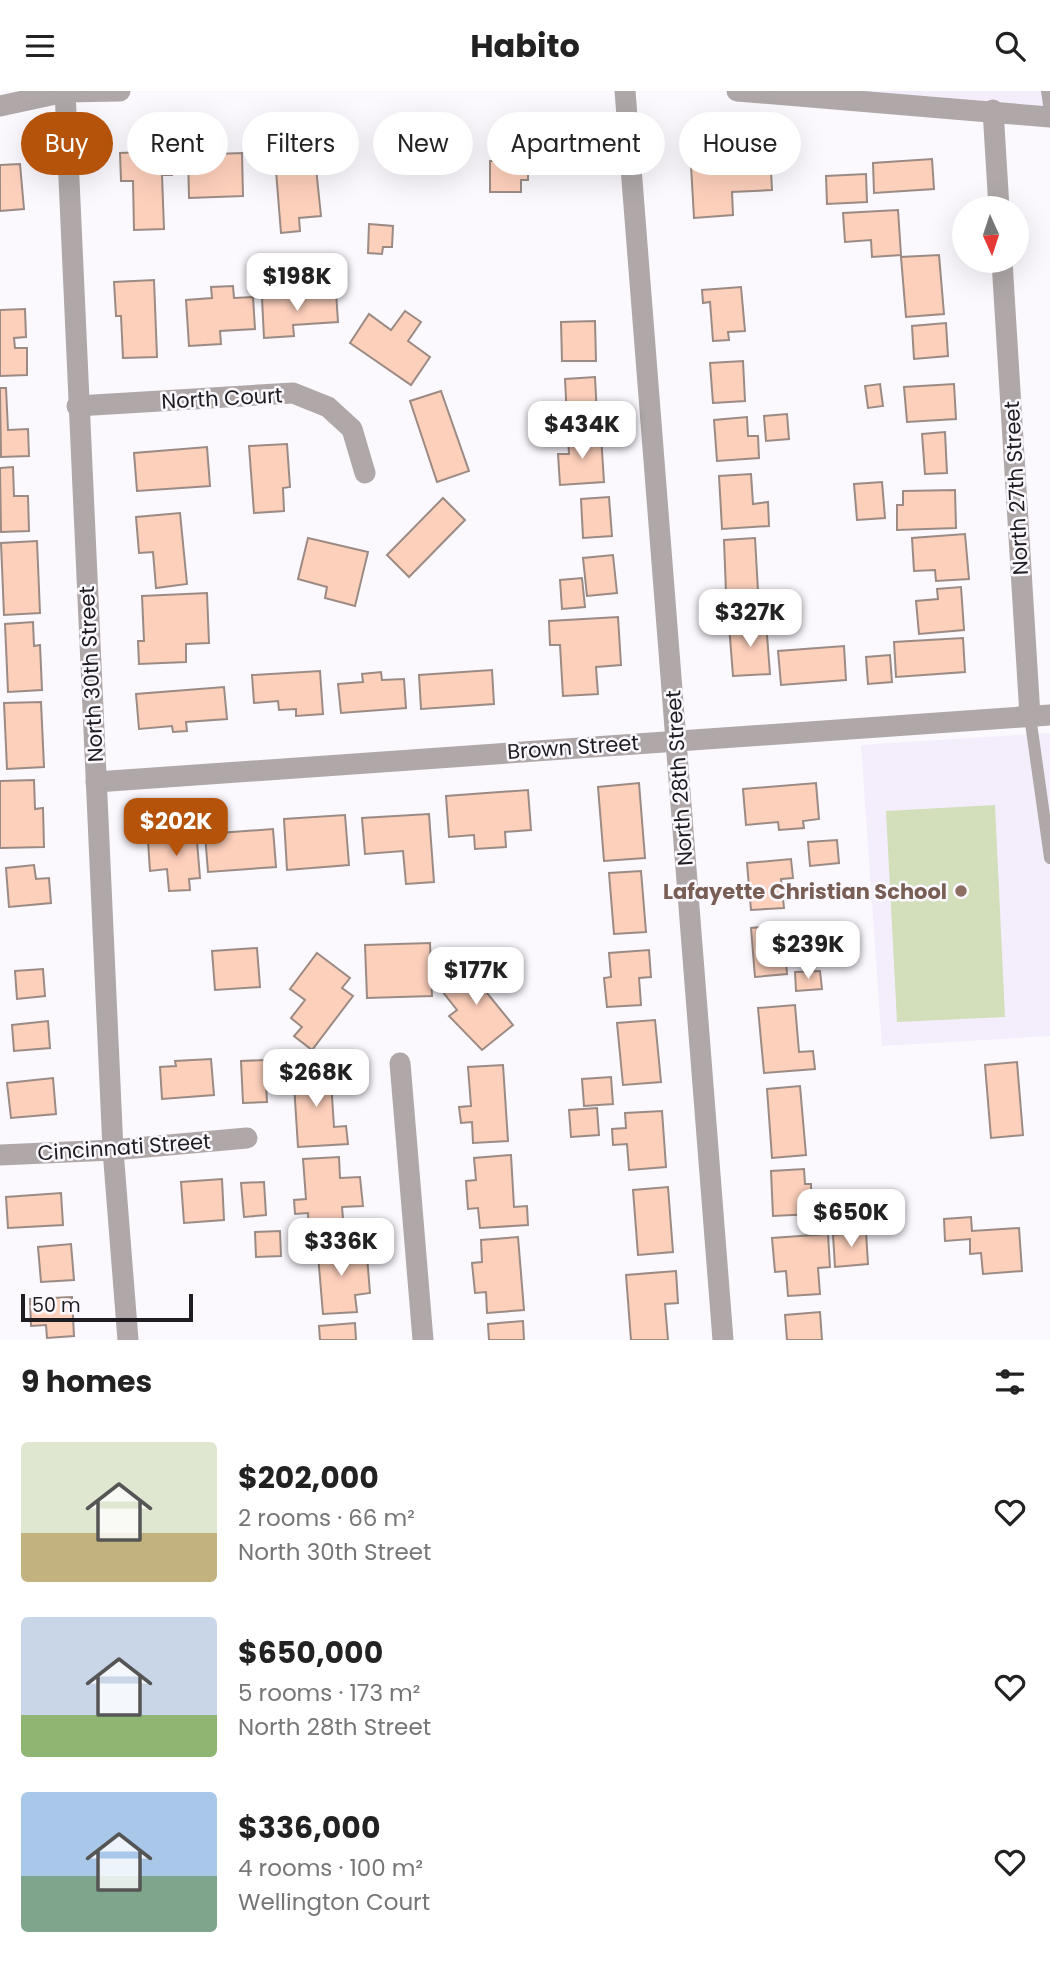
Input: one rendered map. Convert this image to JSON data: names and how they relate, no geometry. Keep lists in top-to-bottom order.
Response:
{
  "streets": {
    "street": [
      "North Court",
      "North 27th Street",
      "North 30th Street",
      "Brown Street",
      "North 28th Street",
      "Cincinnati Street"
    ]
  },
  "crossings": [
    ["North Court", "North 30th Street"],
    ["North 27th Street", "Brown Street"],
    ["North 30th Street", "Brown Street"],
    ["North 30th Street", "Cincinnati Street"],
    ["Brown Street", "North 28th Street"]
  ],
  "places": ["Lafayette Christian School"],
  "scale_bar": "50 m",
  "north": "bottom",
  "page": {
    "header": "Habito",
    "chip": [
      "Buy",
      "Rent",
      "Filters",
      "New",
      "Apartment",
      "House"
    ],
    "price": [
      "$198K",
      "$434K",
      "$327K",
      "$202K",
      "$239K",
      "$177K",
      "$268K",
      "$650K",
      "$336K"
    ],
    "scale": "50 m",
    "heading": "9 homes",
    "list": [
      {
        "name": "$202,000",
        "note": "2 rooms · 66 m² · North 30th Street"
      },
      {
        "name": "$650,000",
        "note": "5 rooms · 173 m² · North 28th Street"
      },
      {
        "name": "$336,000",
        "note": "4 rooms · 100 m² · Wellington Court"
      }
    ]
  }
}
